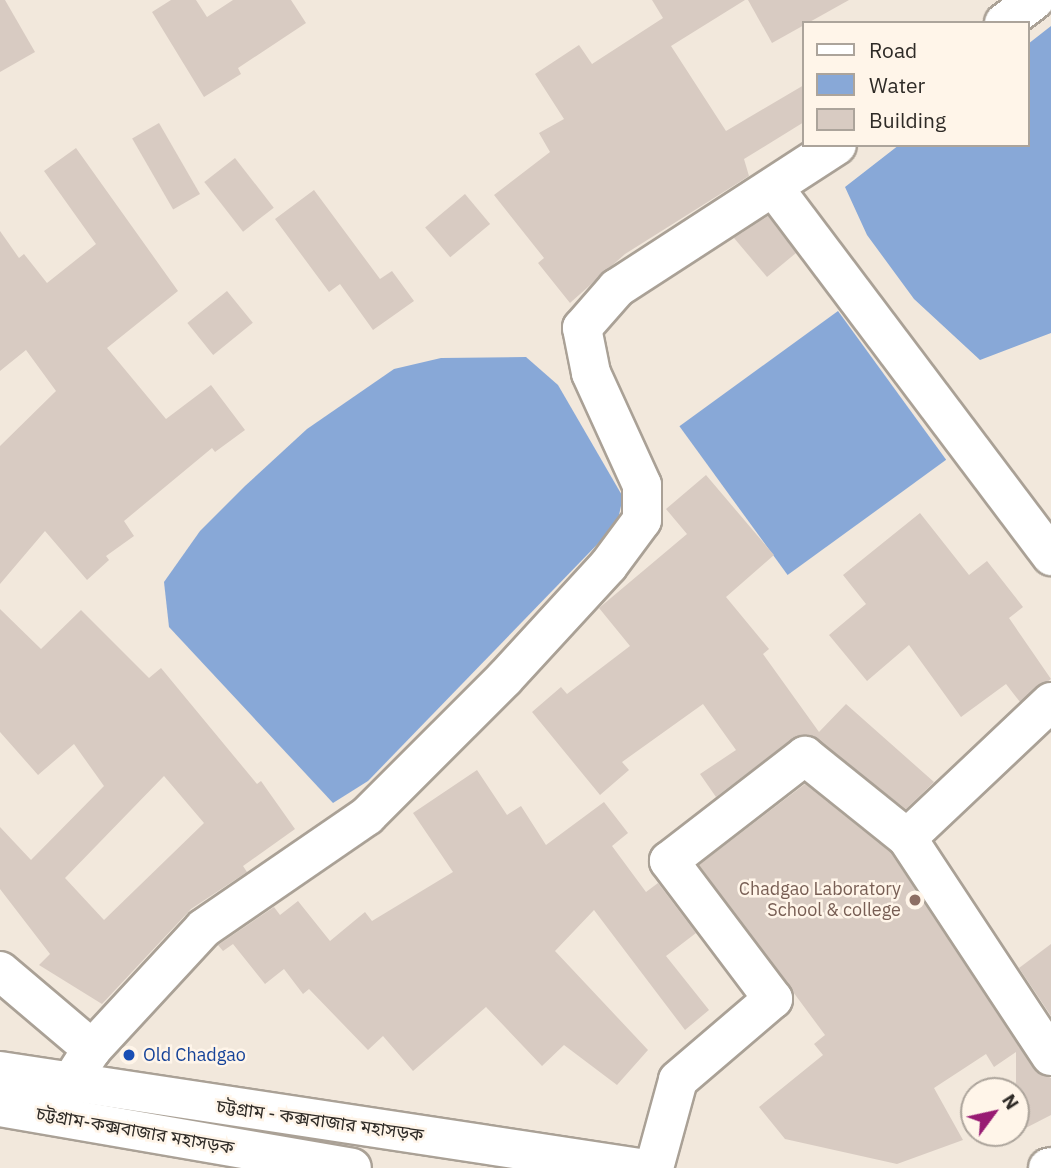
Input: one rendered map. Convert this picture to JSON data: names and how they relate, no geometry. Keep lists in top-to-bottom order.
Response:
{
  "streets": {
    "main road": ["চট্টগ্রাম - কক্সবাজার মহাসড়ক", "চট্টগ্রাম-কক্সবাজার মহাসড়ক"]
  },
  "places": ["Chadgao Laboratory School & college", "Old Chadgao"],
  "legend": ["Road", "Water", "Building"],
  "north": "top right"
}
